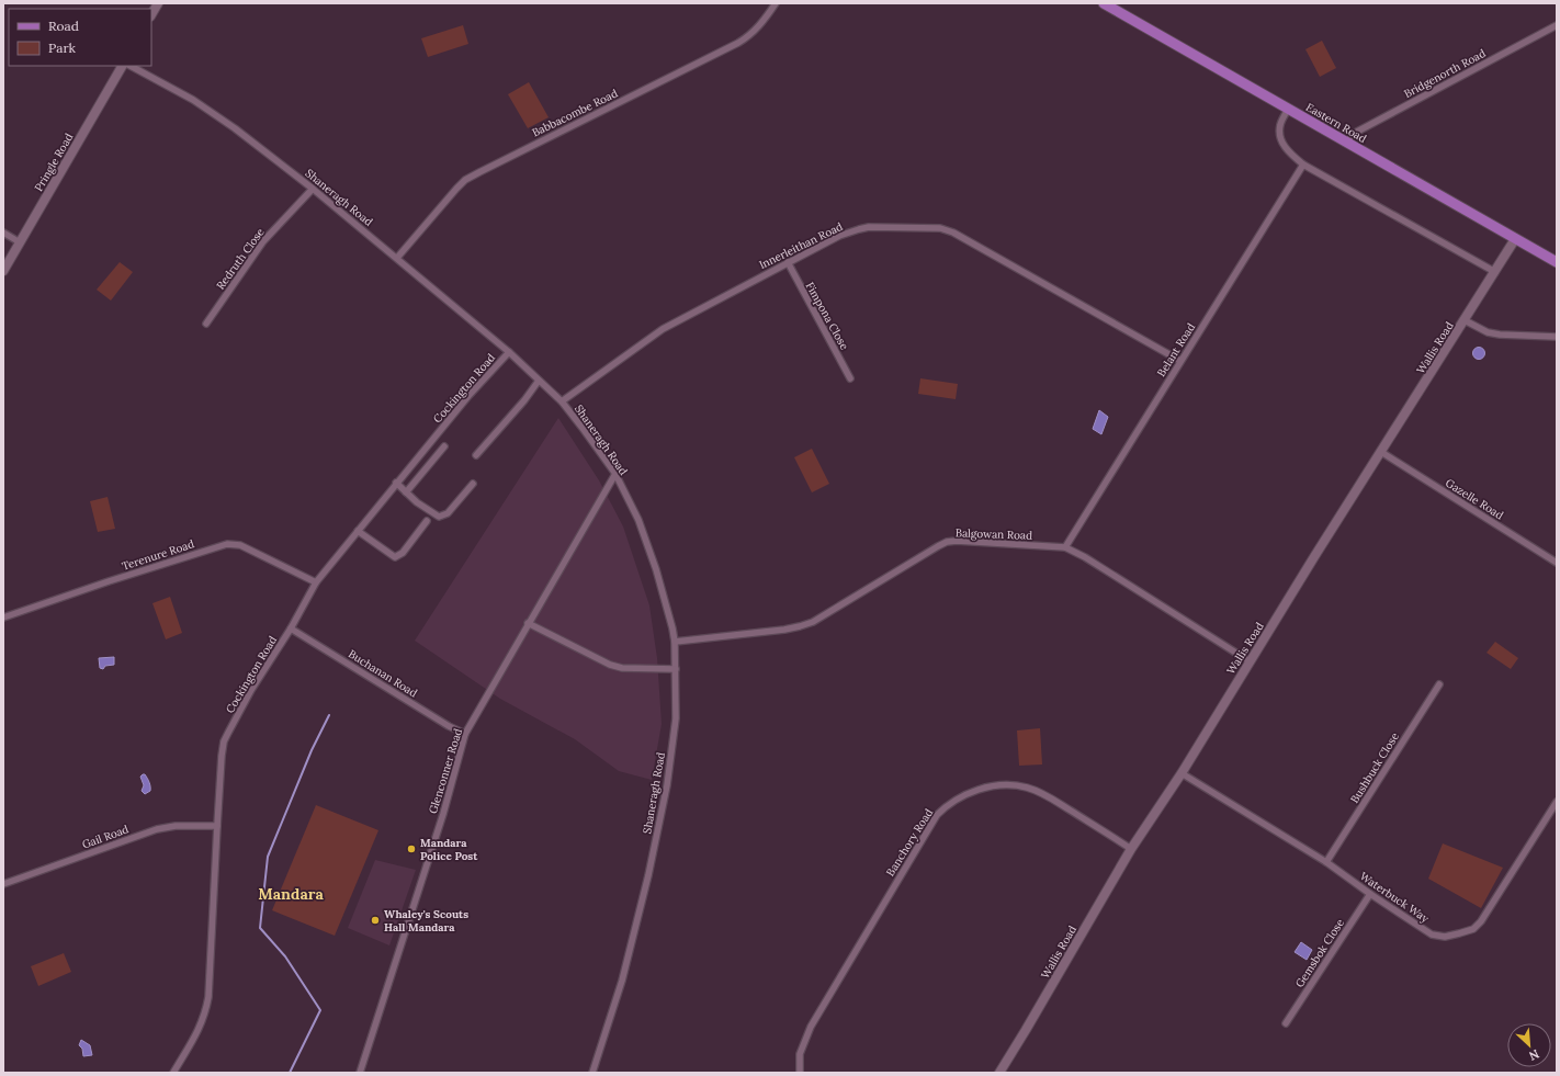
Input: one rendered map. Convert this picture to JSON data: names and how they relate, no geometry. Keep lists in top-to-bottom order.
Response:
{
  "streets": {
    "main road": ["Eastern Road"],
    "street": [
      "Bridgenorth Road",
      "Babbacombe Road",
      "Pringle Road",
      "Shaneragh Road",
      "Innerleithan Road",
      "Redruth Close",
      "Fimpona Close",
      "Wallis Road",
      "Belant Road",
      "Cockington Road",
      "Gazelle Road",
      "Balgowan Road",
      "Terenure Road",
      "Buchanan Road",
      "Bushbuck Close",
      "Glenconner Road",
      "Gail Road",
      "Banchory Road",
      "Waterbuck Way",
      "Gemsbok Close"
    ]
  },
  "crossings": [
    ["Bridgenorth Road", "Eastern Road"],
    ["Babbacombe Road", "Shaneragh Road"],
    ["Eastern Road", "Wallis Road"],
    ["Shaneragh Road", "Innerleithan Road"],
    ["Shaneragh Road", "Redruth Close"],
    ["Shaneragh Road", "Cockington Road"],
    ["Shaneragh Road", "Balgowan Road"],
    ["Shaneragh Road", "Glenconner Road"],
    ["Innerleithan Road", "Fimpona Close"],
    ["Innerleithan Road", "Belant Road"],
    ["Wallis Road", "Gazelle Road"],
    ["Wallis Road", "Balgowan Road"],
    ["Wallis Road", "Banchory Road"],
    ["Wallis Road", "Waterbuck Way"],
    ["Belant Road", "Balgowan Road"],
    ["Cockington Road", "Terenure Road"],
    ["Cockington Road", "Buchanan Road"],
    ["Cockington Road", "Gail Road"],
    ["Buchanan Road", "Glenconner Road"],
    ["Bushbuck Close", "Waterbuck Way"],
    ["Waterbuck Way", "Gemsbok Close"]
  ],
  "districts": ["Mandara"],
  "places": ["Mandara Police Post", "Whaley's Scouts Hall Mandara"],
  "legend": ["Road", "Park"],
  "north": "bottom right"
}
